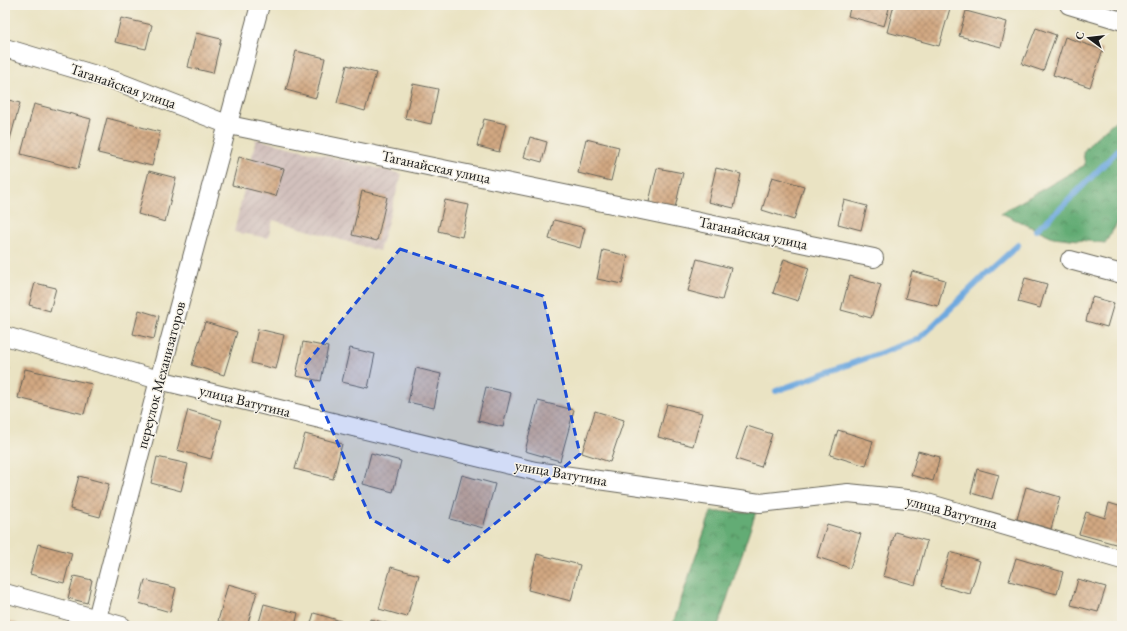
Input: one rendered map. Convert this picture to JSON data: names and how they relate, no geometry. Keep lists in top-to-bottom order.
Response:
{
  "streets": {
    "street": ["Таганайская улица", "переулок Механизаторов", "улица Ватутина"]
  },
  "crossings": [
    ["Таганайская улица", "переулок Механизаторов"],
    ["переулок Механизаторов", "улица Ватутина"]
  ],
  "north": "left"
}
